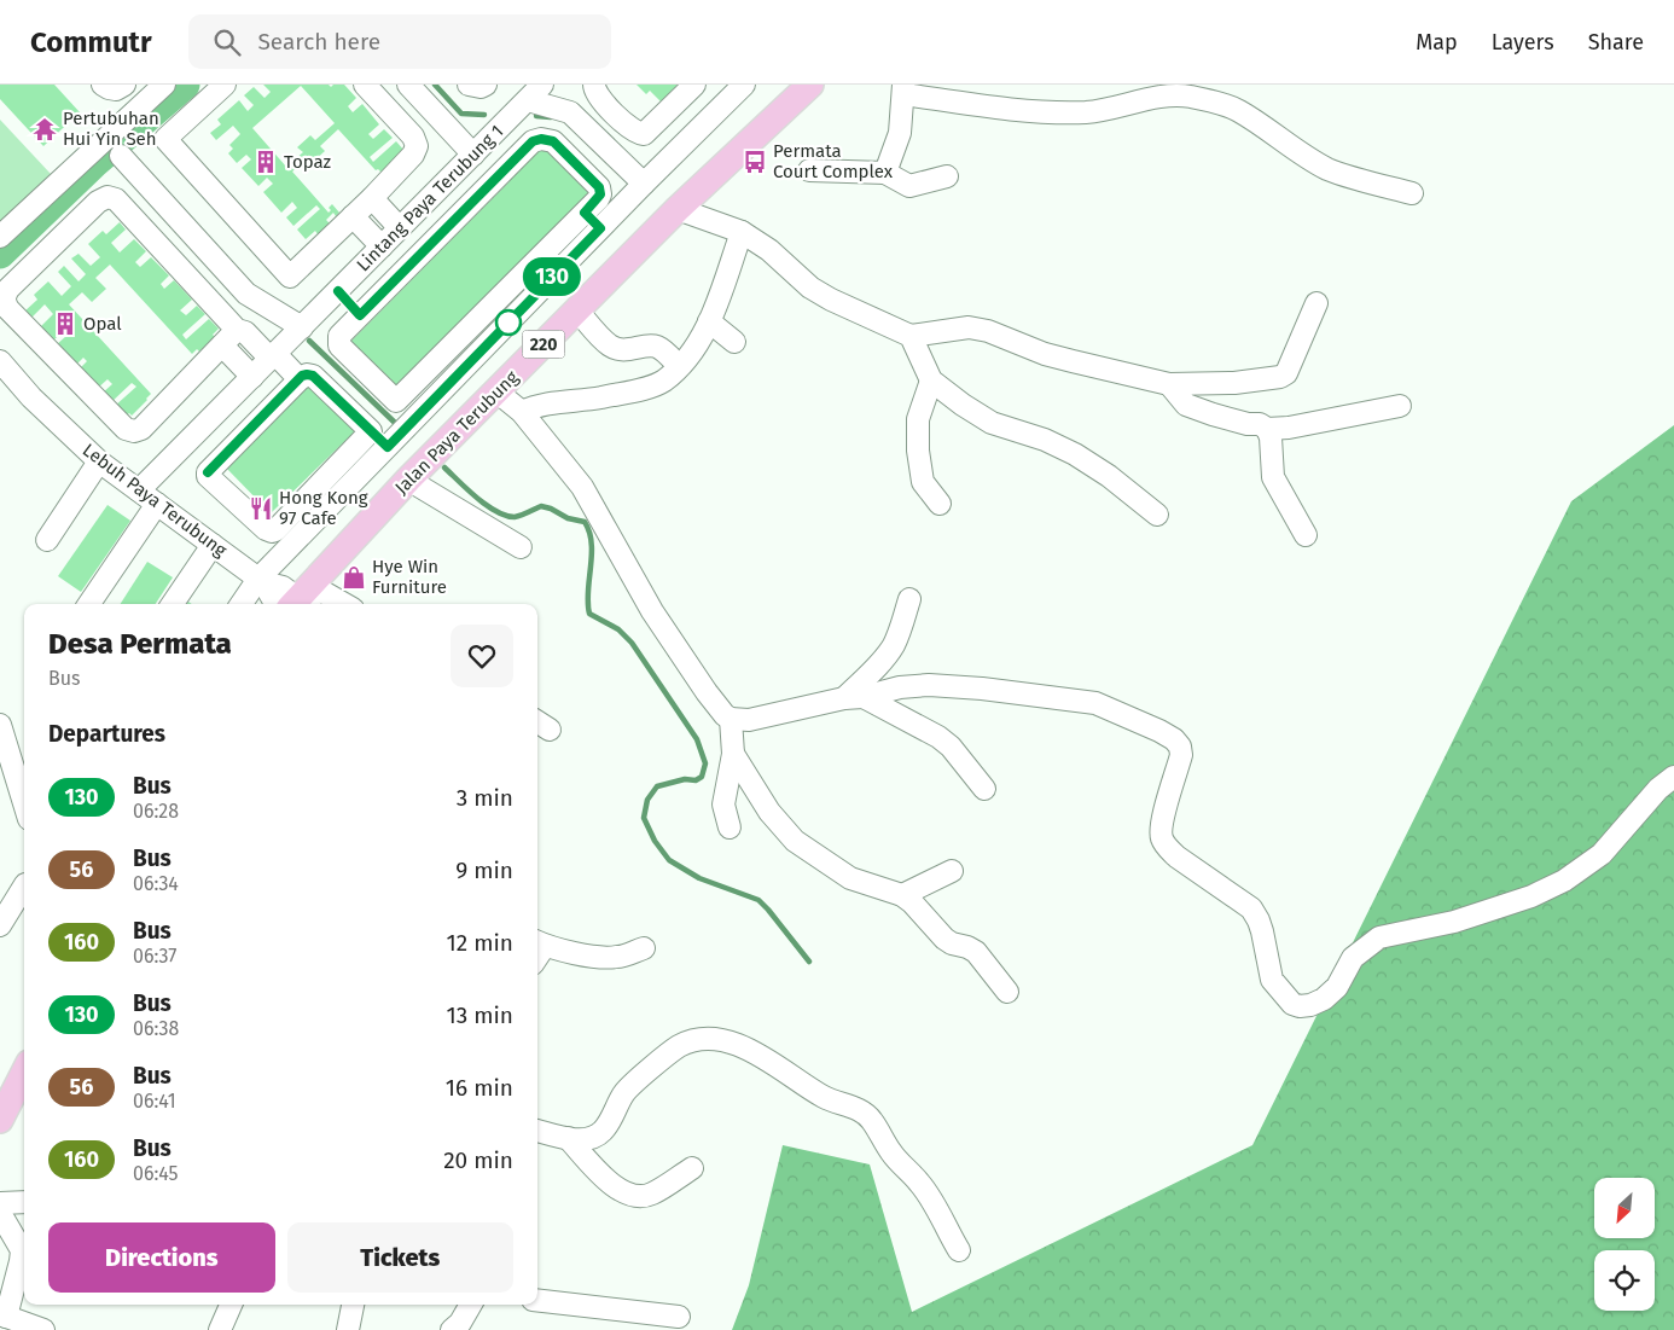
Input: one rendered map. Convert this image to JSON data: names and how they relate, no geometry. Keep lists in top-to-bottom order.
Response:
{
  "streets": {
    "main road": ["220", "Jalan Paya Terubung"],
    "street": ["Lintang Paya Terubung 1", "Lebuh Paya Terubung"]
  },
  "crossings": [
    ["Lintang Paya Terubung 1", "Lebuh Paya Terubung"],
    ["Jalan Paya Terubung", "Lebuh Paya Terubung"]
  ],
  "places": {
    "temple": ["Pertubuhan Hui Yin Seh"],
    "building": ["Topaz", "Opal"],
    "bus stop": ["Permata Court Complex"],
    "restaurant": ["Hong Kong 97 Cafe"],
    "shop": ["Hye Win Furniture"]
  },
  "lines": ["bus line 130"],
  "north": "bottom left",
  "page": {
    "header": "Commutr",
    "search": "Search here",
    "nav": ["Map", "Layers", "Share"],
    "on_map": "130",
    "heading": [
      ["Desa Permata", "Bus"],
      "Departures"
    ],
    "list": [
      {
        "mark": "130",
        "name": "Bus",
        "note": "06:28",
        "value": "3 min"
      },
      {
        "mark": "56",
        "name": "Bus",
        "note": "06:34",
        "value": "9 min"
      },
      {
        "mark": "160",
        "name": "Bus",
        "note": "06:37",
        "value": "12 min"
      },
      {
        "mark": "130",
        "name": "Bus",
        "note": "06:38",
        "value": "13 min"
      },
      {
        "mark": "56",
        "name": "Bus",
        "note": "06:41",
        "value": "16 min"
      },
      {
        "mark": "160",
        "name": "Bus",
        "note": "06:45",
        "value": "20 min"
      }
    ],
    "buttons": ["Directions", "Tickets"]
  }
}
